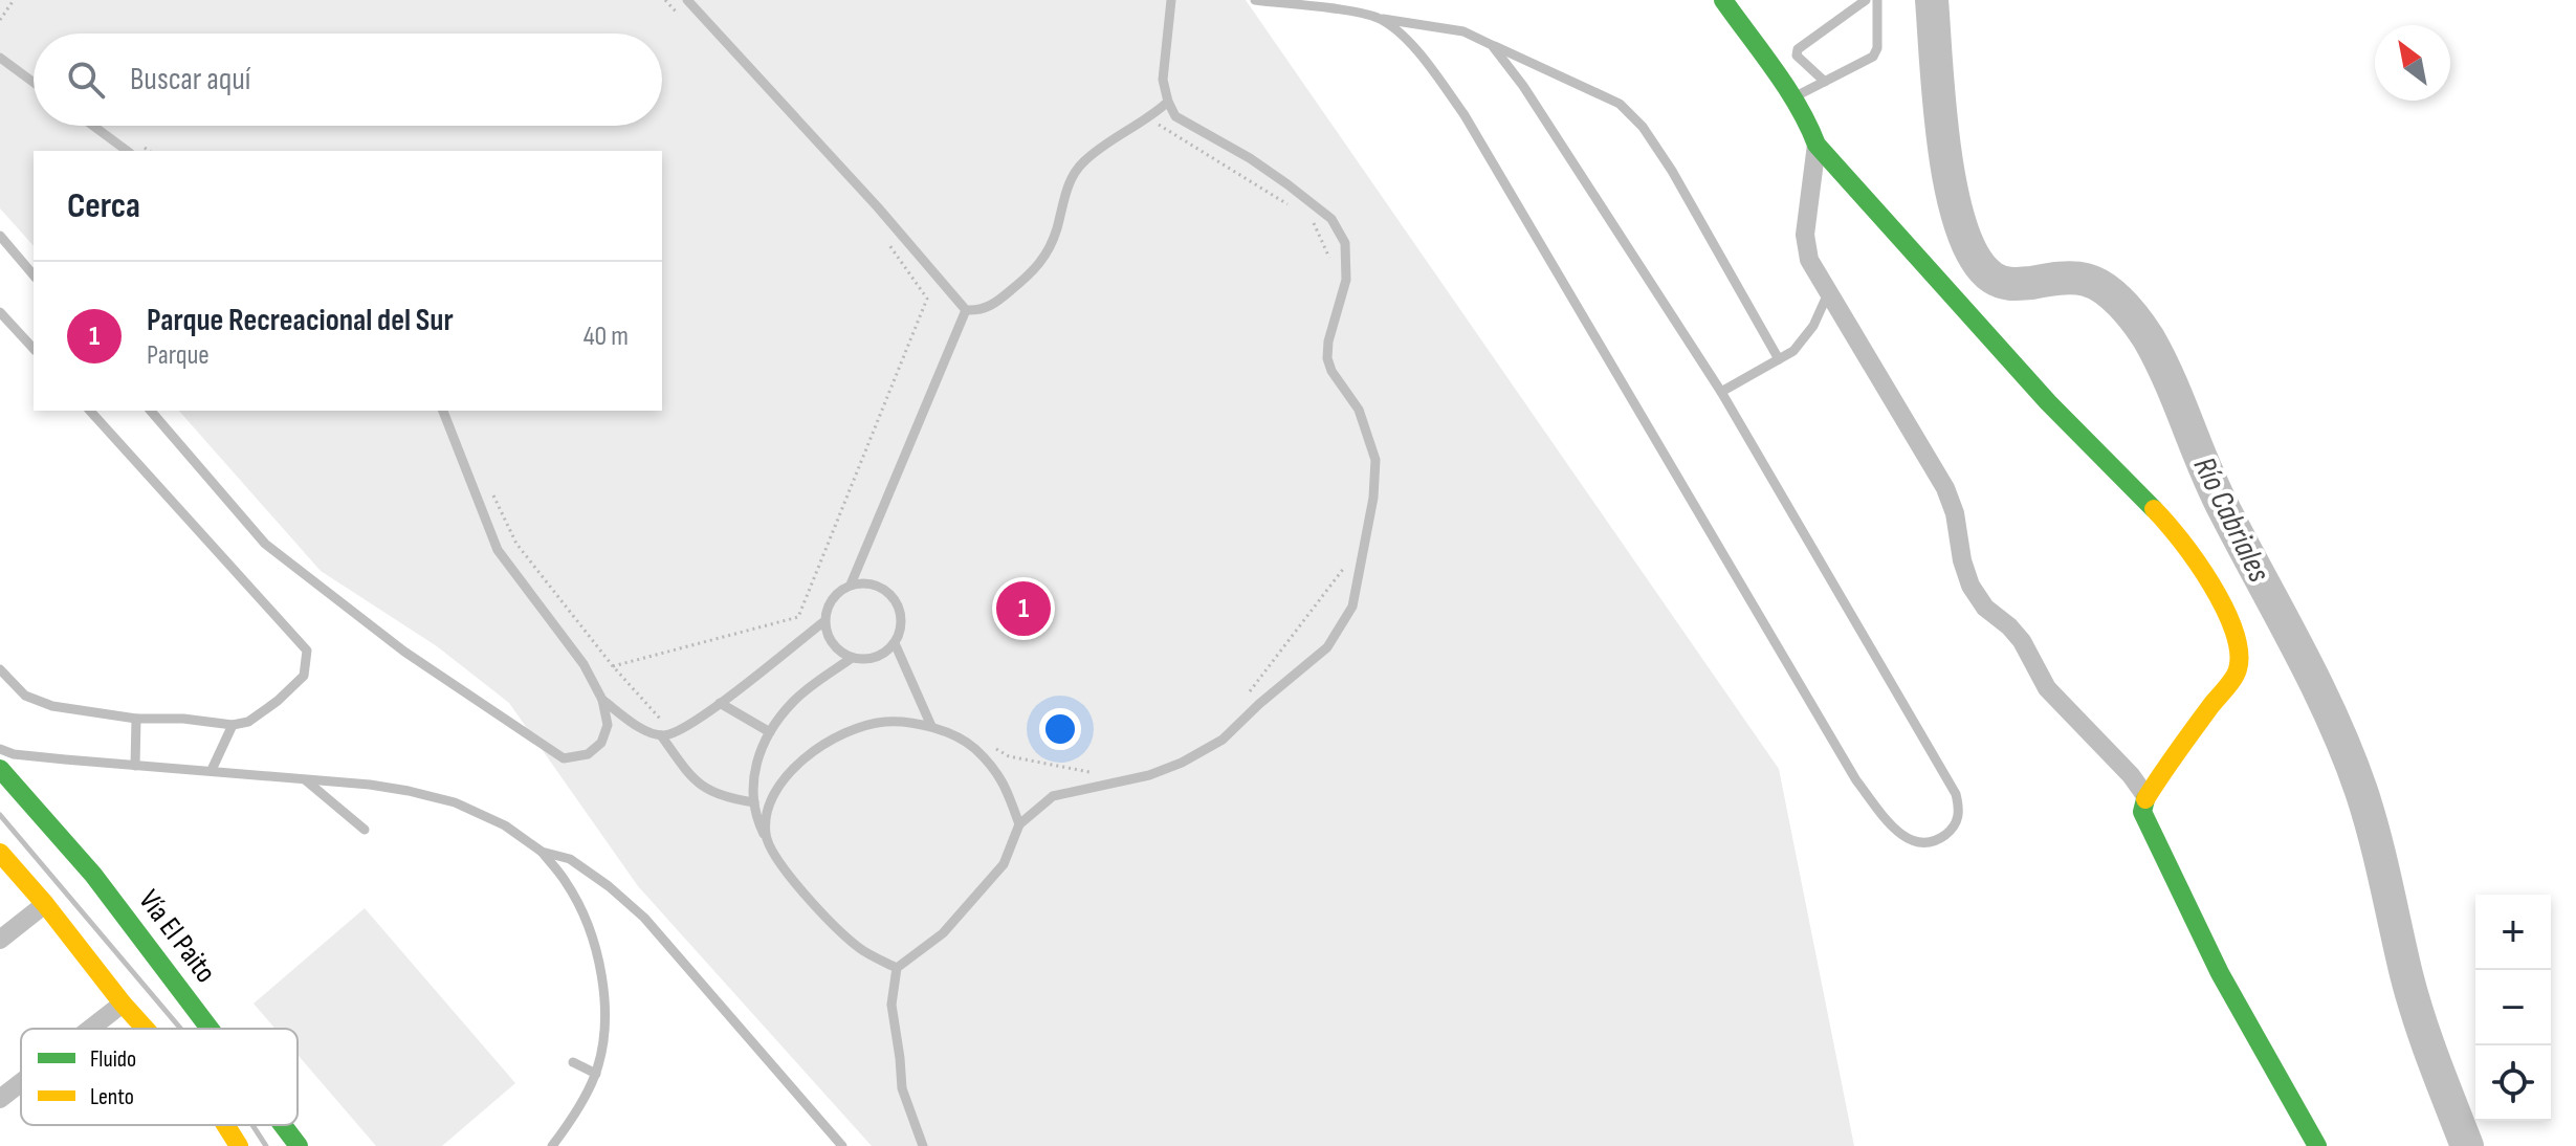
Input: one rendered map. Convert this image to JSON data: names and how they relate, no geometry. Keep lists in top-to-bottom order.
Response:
{
  "streets": {
    "street": ["Vía El Paito"]
  },
  "water": ["Río Cabriales"],
  "legend": ["Fluido", "Lento"],
  "north": "top left",
  "page": {
    "search": "Buscar aquí",
    "heading": "Cerca",
    "list": [
      {
        "mark": "1",
        "name": "Parque Recreacional del Sur",
        "note": "Parque",
        "value": "40 m"
      }
    ],
    "pins": "1",
    "map_buttons": ["+", "−"]
  }
}
